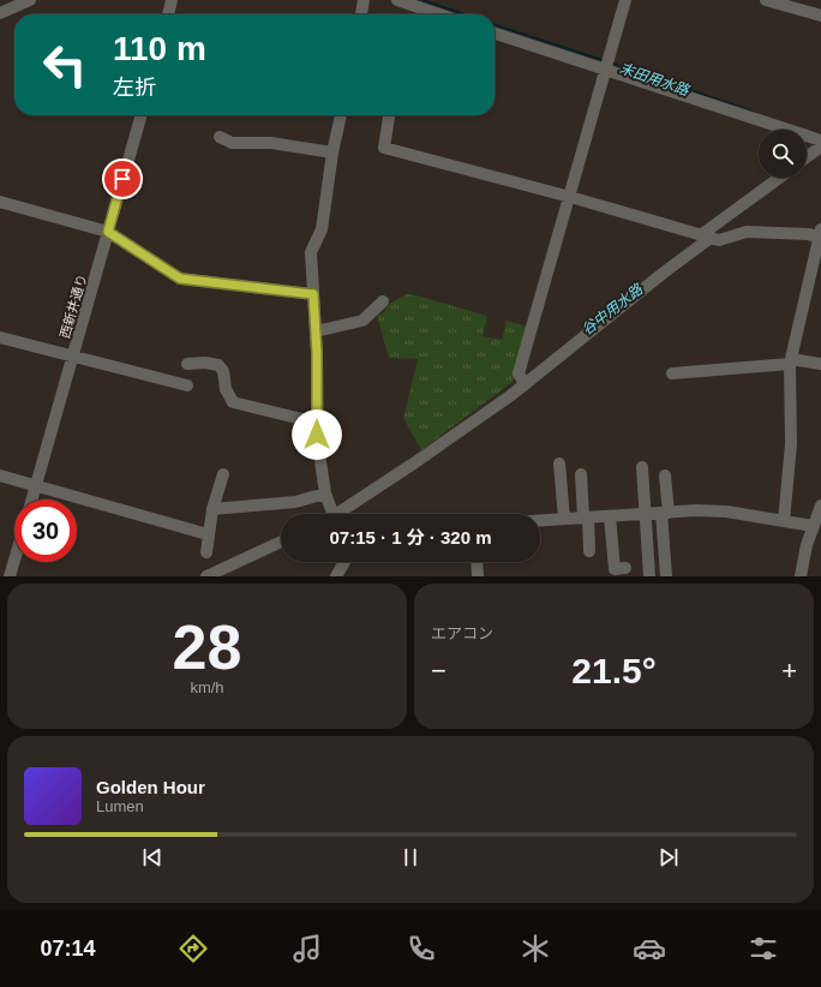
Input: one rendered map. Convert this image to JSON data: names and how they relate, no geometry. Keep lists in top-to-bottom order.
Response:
{
  "streets": {
    "street": ["西新井通り"]
  },
  "water": ["末田用水路", "谷中用水路"],
  "page": {
    "turn": ["110 m", "左折"],
    "limit": "30",
    "trip": "07:15 · 1 分 · 320 m",
    "tile": [
      ["28", "km/h"],
      "エアコン"
    ],
    "heat": ["−", "21.5°", "+"],
    "song": ["Golden Hour", "Lumen"],
    "tabs": "07:14"
  }
}
